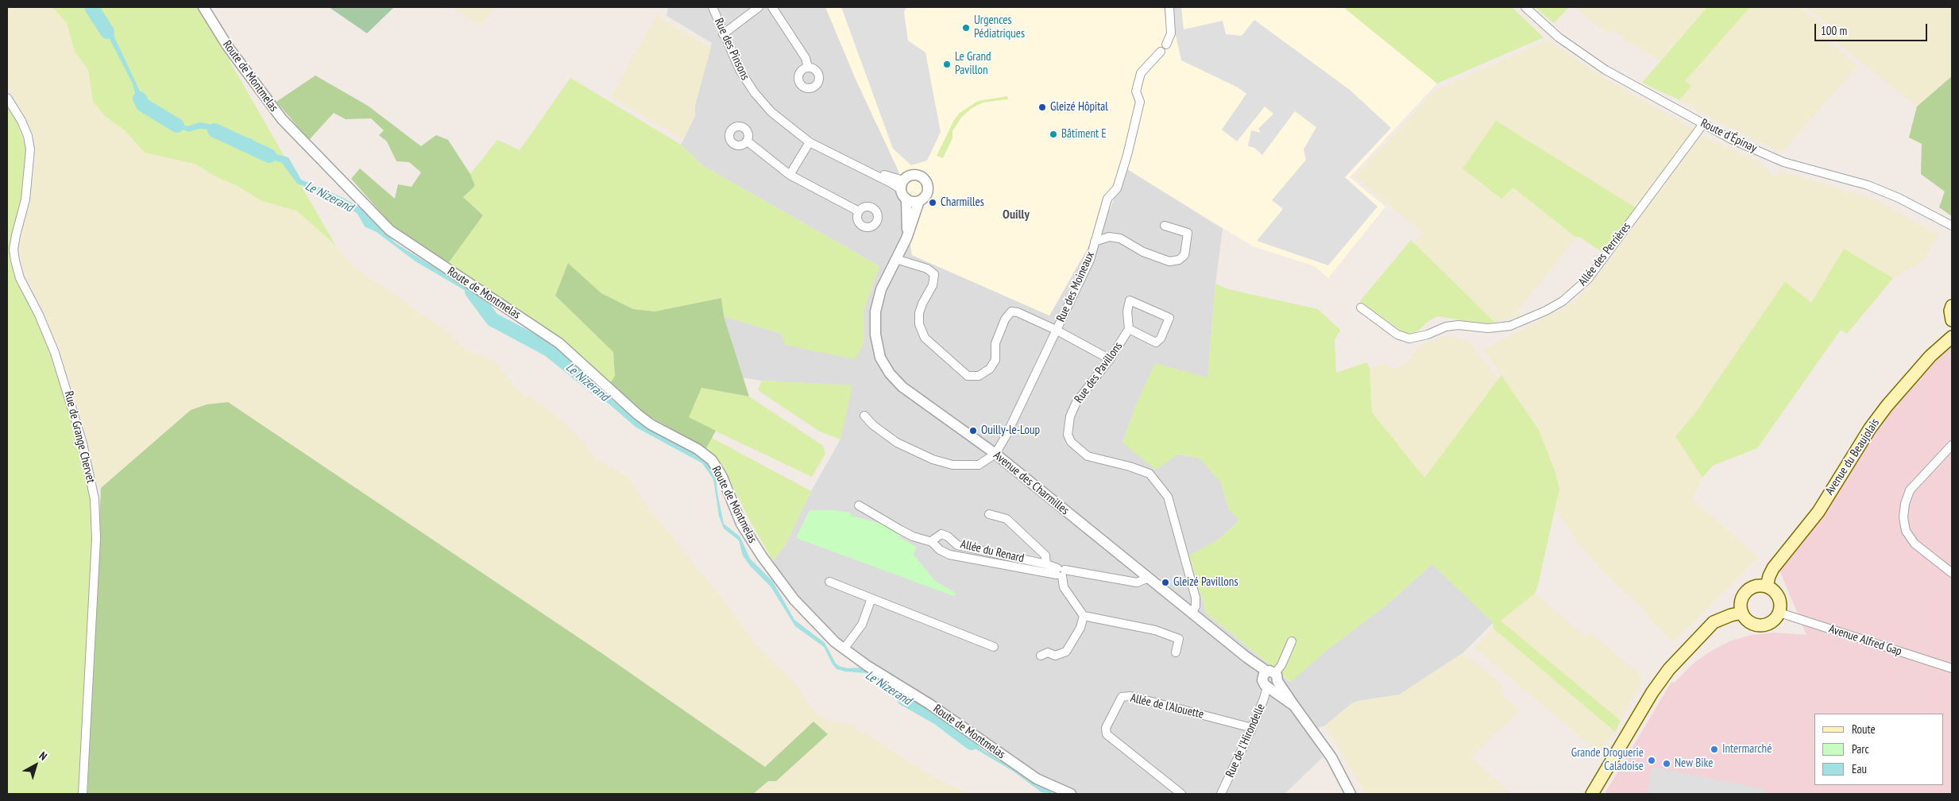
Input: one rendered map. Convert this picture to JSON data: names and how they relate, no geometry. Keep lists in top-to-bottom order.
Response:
{
  "streets": {
    "main road": ["Avenue du Beaujolais"],
    "street": [
      "Rue des Pinsons",
      "Route de Montmelas",
      "Route d'Épinay",
      "Allée des Perrières",
      "Rue des Moineaux",
      "Rue des Pavillons",
      "Rue de Grange Chervet",
      "Avenue des Charmilles",
      "Allée du Renard",
      "Avenue Alfred Gap",
      "Allée de l'Alouette",
      "Rue de l'Hirondelle"
    ]
  },
  "crossings": [
    ["Rue des Pinsons", "Avenue des Charmilles"],
    ["Route d'Épinay", "Allée des Perrières"],
    ["Rue des Moineaux", "Avenue des Charmilles"],
    ["Rue des Pavillons", "Avenue des Charmilles"],
    ["Avenue du Beaujolais", "Avenue Alfred Gap"],
    ["Avenue des Charmilles", "Allée du Renard"],
    ["Avenue des Charmilles", "Rue de l'Hirondelle"],
    ["Allée de l'Alouette", "Rue de l'Hirondelle"]
  ],
  "districts": ["Ouilly"],
  "water": ["Le Nizerand"],
  "places": [
    "Urgences Pédiatriques",
    "Le Grand Pavillon",
    "Gleizé Hôpital",
    "Bâtiment E",
    "Charmilles",
    "Ouilly-le-Loup",
    "Gleizé Pavillons",
    "Intermarché",
    "Grande Droguerie Caladoise",
    "New Bike"
  ],
  "legend": ["Route", "Parc", "Eau"],
  "scale_bar": "100 m",
  "north": "top right"
}
